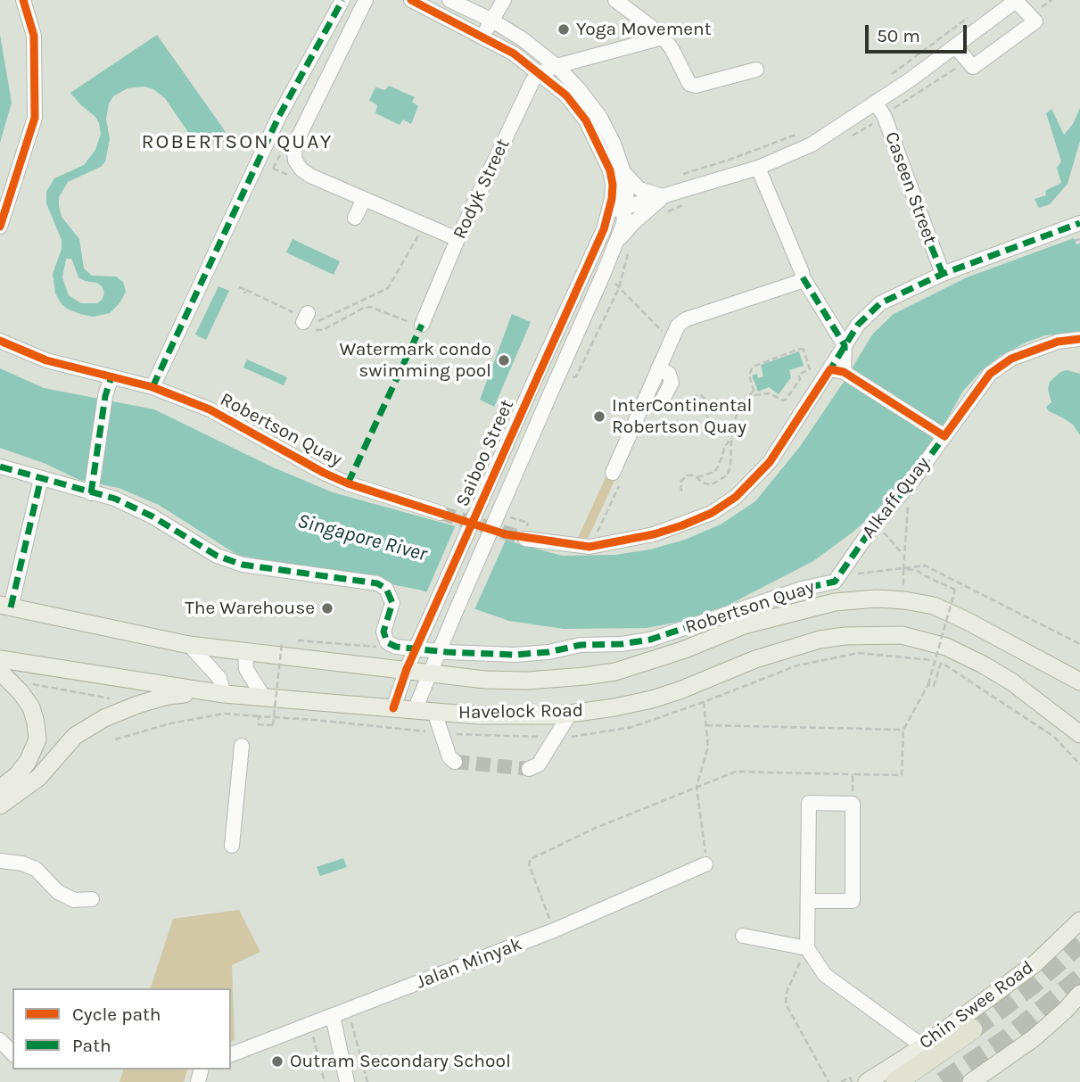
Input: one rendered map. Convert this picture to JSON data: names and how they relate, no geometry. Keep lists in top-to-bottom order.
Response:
{
  "streets": {
    "main road": ["Havelock Road", "Chin Swee Road"],
    "street": [
      "Caseen Street",
      "Rodyk Street",
      "Robertson Quay",
      "Saiboo Street",
      "Alkaff Quay",
      "Jalan Minyak"
    ]
  },
  "crossings": [
    ["Rodyk Street", "Saiboo Street"],
    ["Robertson Quay", "Saiboo Street"],
    ["Robertson Quay", "Alkaff Quay"],
    ["Saiboo Street", "Havelock Road"]
  ],
  "districts": ["ROBERTSON QUAY"],
  "water": ["Singapore River"],
  "places": [
    "Yoga Movement",
    "Watermark condo swimming pool",
    "InterContinental Robertson Quay",
    "The Warehouse",
    "Outram Secondary School"
  ],
  "legend": ["Cycle path", "Path"],
  "scale_bar": "50 m"
}
